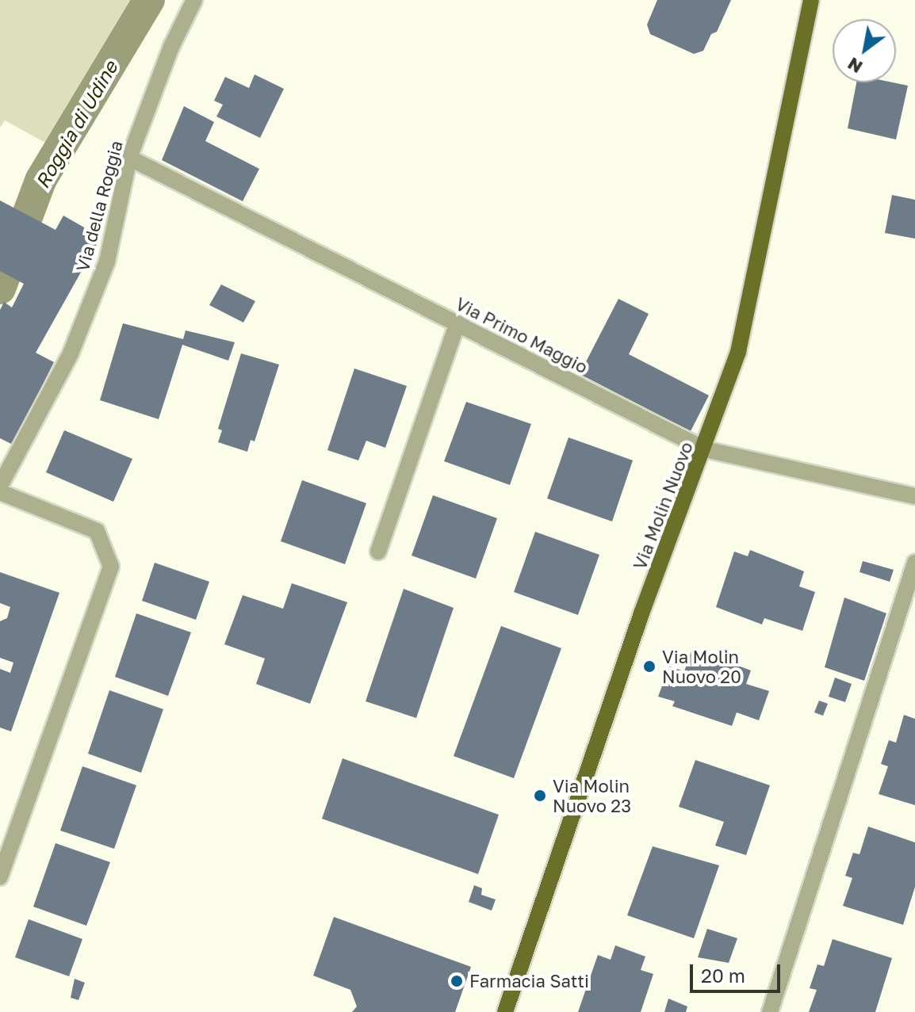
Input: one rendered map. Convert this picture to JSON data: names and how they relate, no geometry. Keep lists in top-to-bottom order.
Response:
{
  "streets": {
    "main road": ["Via Molin Nuovo"],
    "street": ["Via della Roggia", "Via Primo Maggio"]
  },
  "crossings": [
    ["Via della Roggia", "Via Primo Maggio"],
    ["Via Primo Maggio", "Via Molin Nuovo"]
  ],
  "water": ["Roggia di Udine"],
  "places": ["Via Molin Nuovo 20", "Via Molin Nuovo 23", "Farmacia Satti"],
  "scale_bar": "20 m",
  "north": "bottom left"
}
